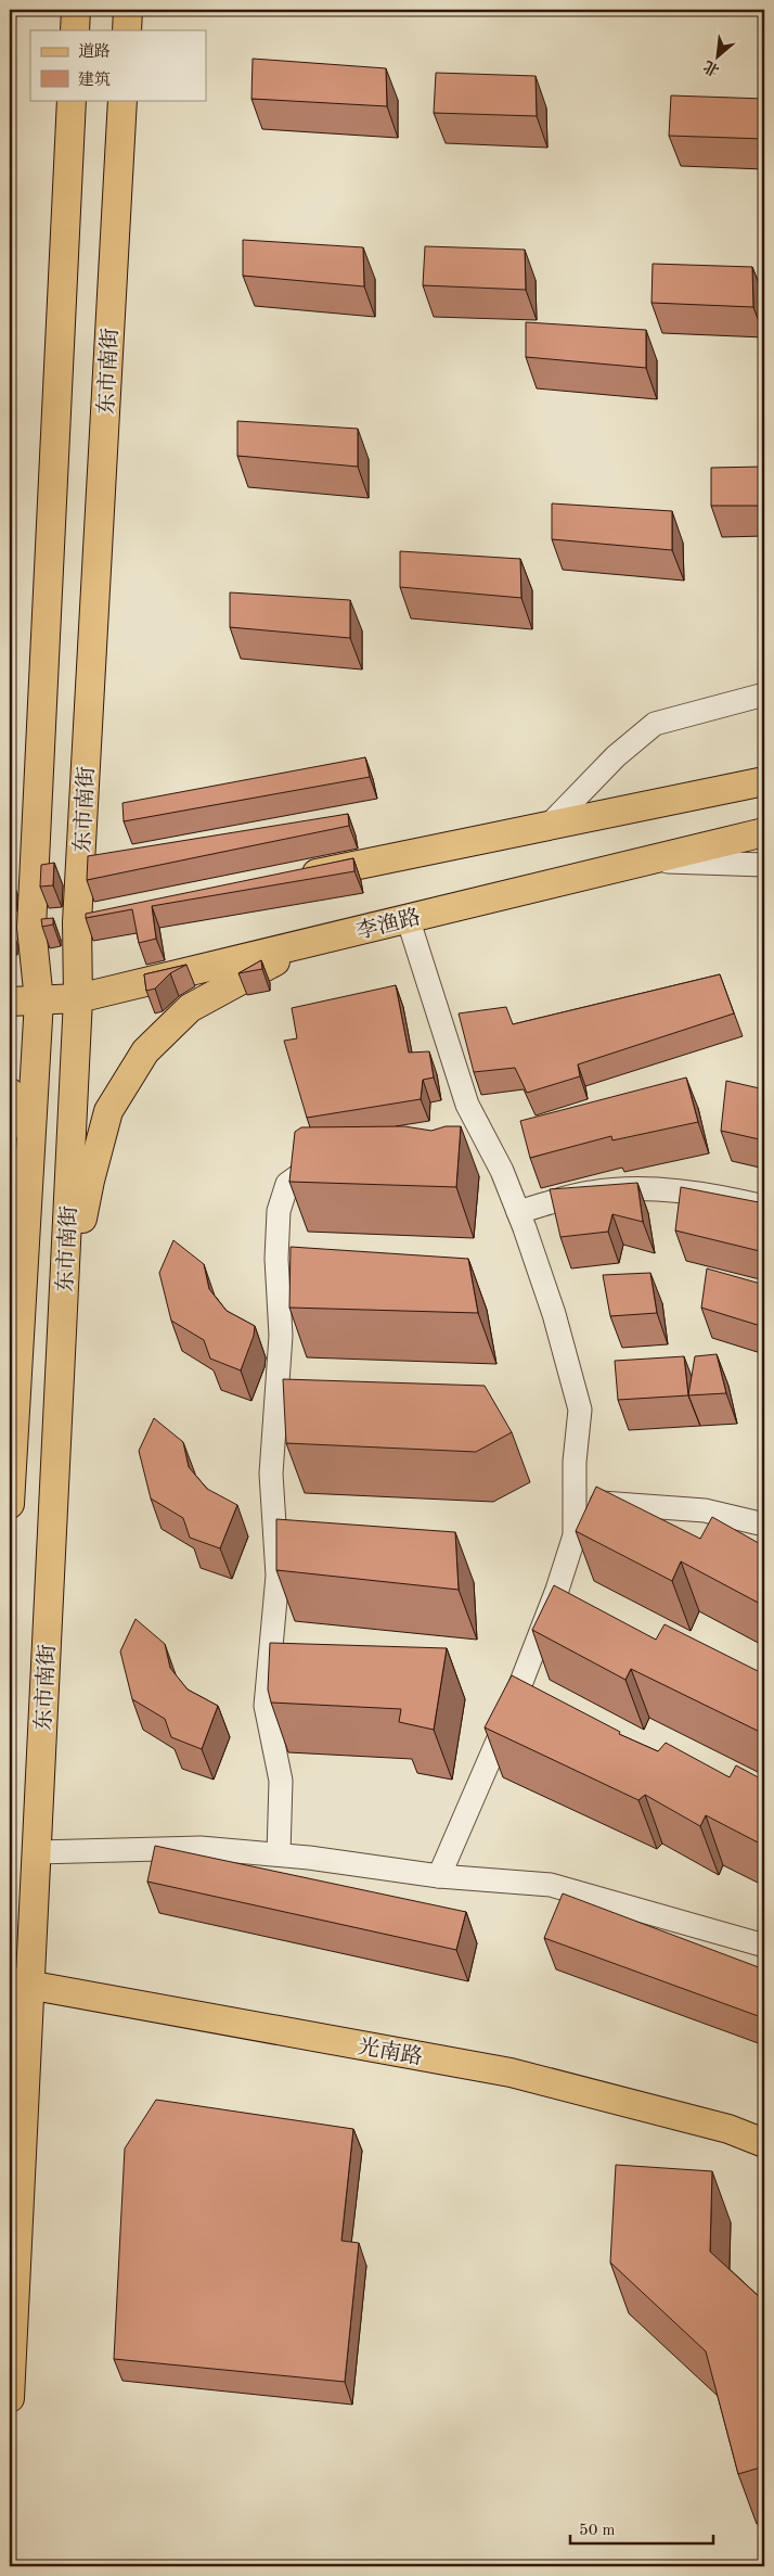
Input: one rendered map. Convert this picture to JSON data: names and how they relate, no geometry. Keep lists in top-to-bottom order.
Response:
{
  "streets": {
    "main road": ["东市南街", "李渔路", "光南路"]
  },
  "crossings": [
    ["东市南街", "李渔路"],
    ["东市南街", "光南路"]
  ],
  "legend": ["道路", "建筑"],
  "scale_bar": "50 m",
  "north": "bottom left"
}
